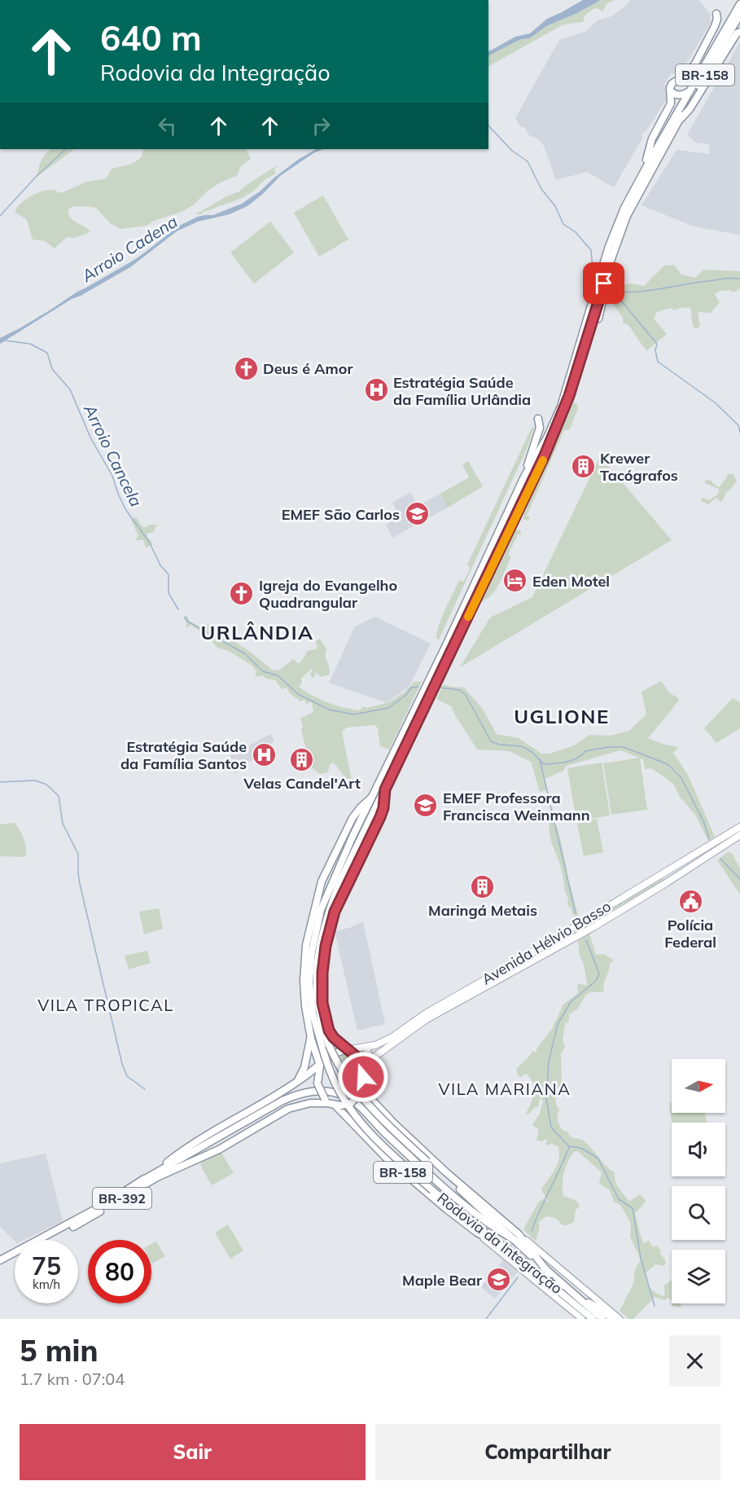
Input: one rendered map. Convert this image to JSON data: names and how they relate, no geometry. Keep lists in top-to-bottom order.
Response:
{
  "streets": {
    "highway": ["BR-158", "BR-392", "Rodovia da Integração"],
    "main road": ["Avenida Hélvio Basso"]
  },
  "crossings": [
    ["BR-158", "Avenida Hélvio Basso"],
    ["BR-158", "BR-392"],
    ["BR-158", "Rodovia da Integração"],
    ["Avenida Hélvio Basso", "BR-392"],
    ["BR-392", "Rodovia da Integração"]
  ],
  "districts": [
    "URLÂNDIA",
    "UGLIONE",
    "VILA TROPICAL",
    "VILA MARIANA"
  ],
  "water": ["Arroio Cadena", "Arroio Cancela"],
  "places": {
    "church": ["Deus é Amor", "Igreja do Evangelho Quadrangular"],
    "hospital": ["Estratégia Saúde da Família Urlândia", "Estratégia Saúde da Família Santos"],
    "building": ["Krewer Tacógrafos", "Velas Candel'Art", "Maringá Metais"],
    "school or university": ["EMEF São Carlos", "EMEF Professora Francisca Weinmann", "Maple Bear"],
    "hotel": ["Eden Motel"],
    "public building": ["Polícia Federal"]
  },
  "north": "right",
  "page": {
    "turn": ["640 m", "Rodovia da Integração"],
    "speed": "75 km/h",
    "limit": "80",
    "heading": ["5 min", "1.7 km · 07:04"],
    "buttons": ["Sair", "Compartilhar"]
  }
}
